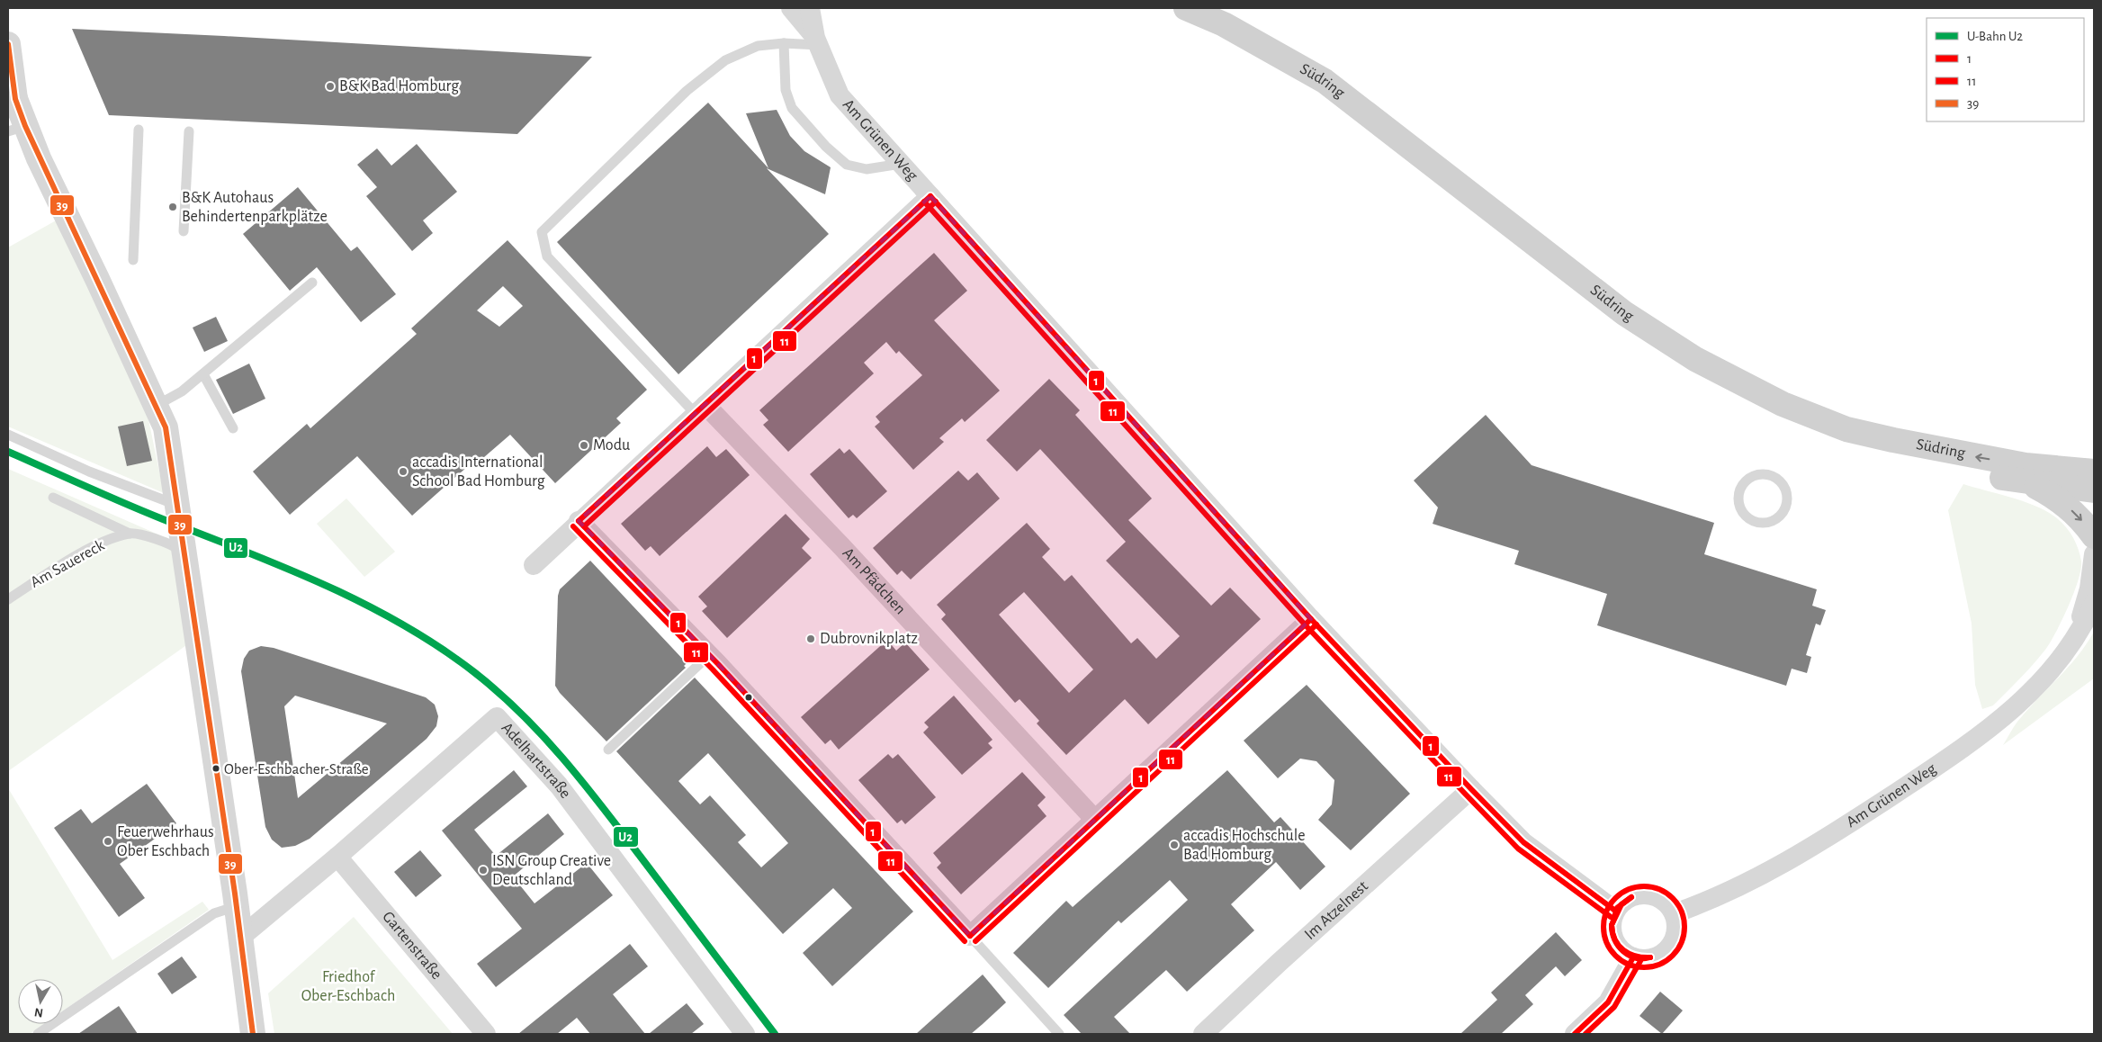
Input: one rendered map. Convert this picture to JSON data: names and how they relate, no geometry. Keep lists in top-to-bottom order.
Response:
{
  "streets": {
    "main road": ["Südring"],
    "street": [
      "Am Grünen Weg",
      "Am Pfädchen",
      "Adelhartstraße",
      "Im Atzelnest",
      "Gartenstraße"
    ],
    "lane": ["Am Sauereck"]
  },
  "crossings": [
    ["Am Grünen Weg", "Im Atzelnest"],
    ["Adelhartstraße", "Gartenstraße"]
  ],
  "parks": ["Friedhof Ober-Eschbach"],
  "places": [
    "B&K Bad Homburg",
    "B&K Autohaus Behindertenparkplätze",
    "Modu",
    "accadis International School Bad Homburg",
    "Dubrovnikplatz",
    "Ober-Eschbacher-Straße",
    "Feuerwehrhaus Ober Eschbach",
    "accadis Hochschule Bad Homburg",
    "ISN Group Creative Deutschland"
  ],
  "lines": [
    "transit line 39",
    "transit line 1",
    "transit line 11",
    "metro line U2"
  ],
  "legend": [
    "U-Bahn U2",
    "1",
    "11",
    "39"
  ],
  "north": "bottom"
}
